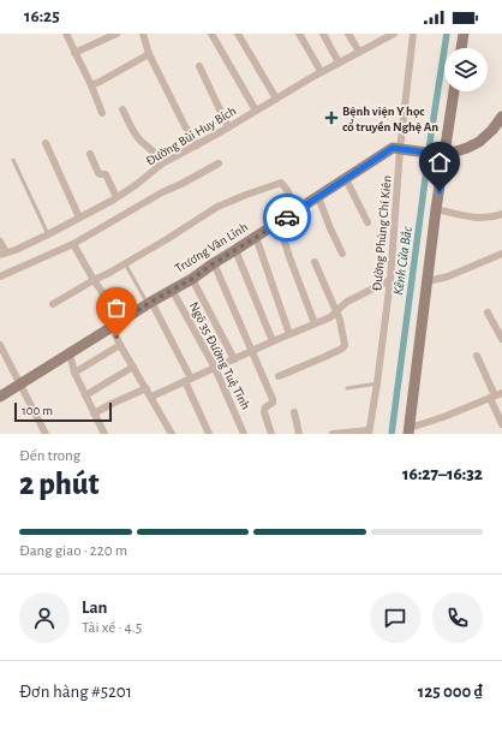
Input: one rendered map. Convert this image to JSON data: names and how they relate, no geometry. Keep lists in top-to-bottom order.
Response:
{
  "streets": {
    "street": [
      "Đường Bùi Huy Bích",
      "Đường Phùng Chí Kiên",
      "Trương Văn Lĩnh",
      "Ngõ 35 Đường Tuệ Tĩnh"
    ]
  },
  "crossings": [
    ["Đường Phùng Chí Kiên", "Trương Văn Lĩnh"],
    ["Trương Văn Lĩnh", "Ngõ 35 Đường Tuệ Tĩnh"]
  ],
  "water": ["Kênh Cửa Bắc"],
  "places": {
    "health": ["Bệnh viện Y học cổ truyền Nghệ An"]
  },
  "scale_bar": "100 m",
  "page": {
    "status": "16:25",
    "scale": "100 m",
    "heading": ["2 phút", "Đến trong", "16:27–16:32"],
    "panel": [
      "Lan",
      "Tài xế · 4.5",
      "Đơn hàng #5201",
      "125 000 ₫"
    ],
    "bar": "Đang giao · 220 m"
  }
}
